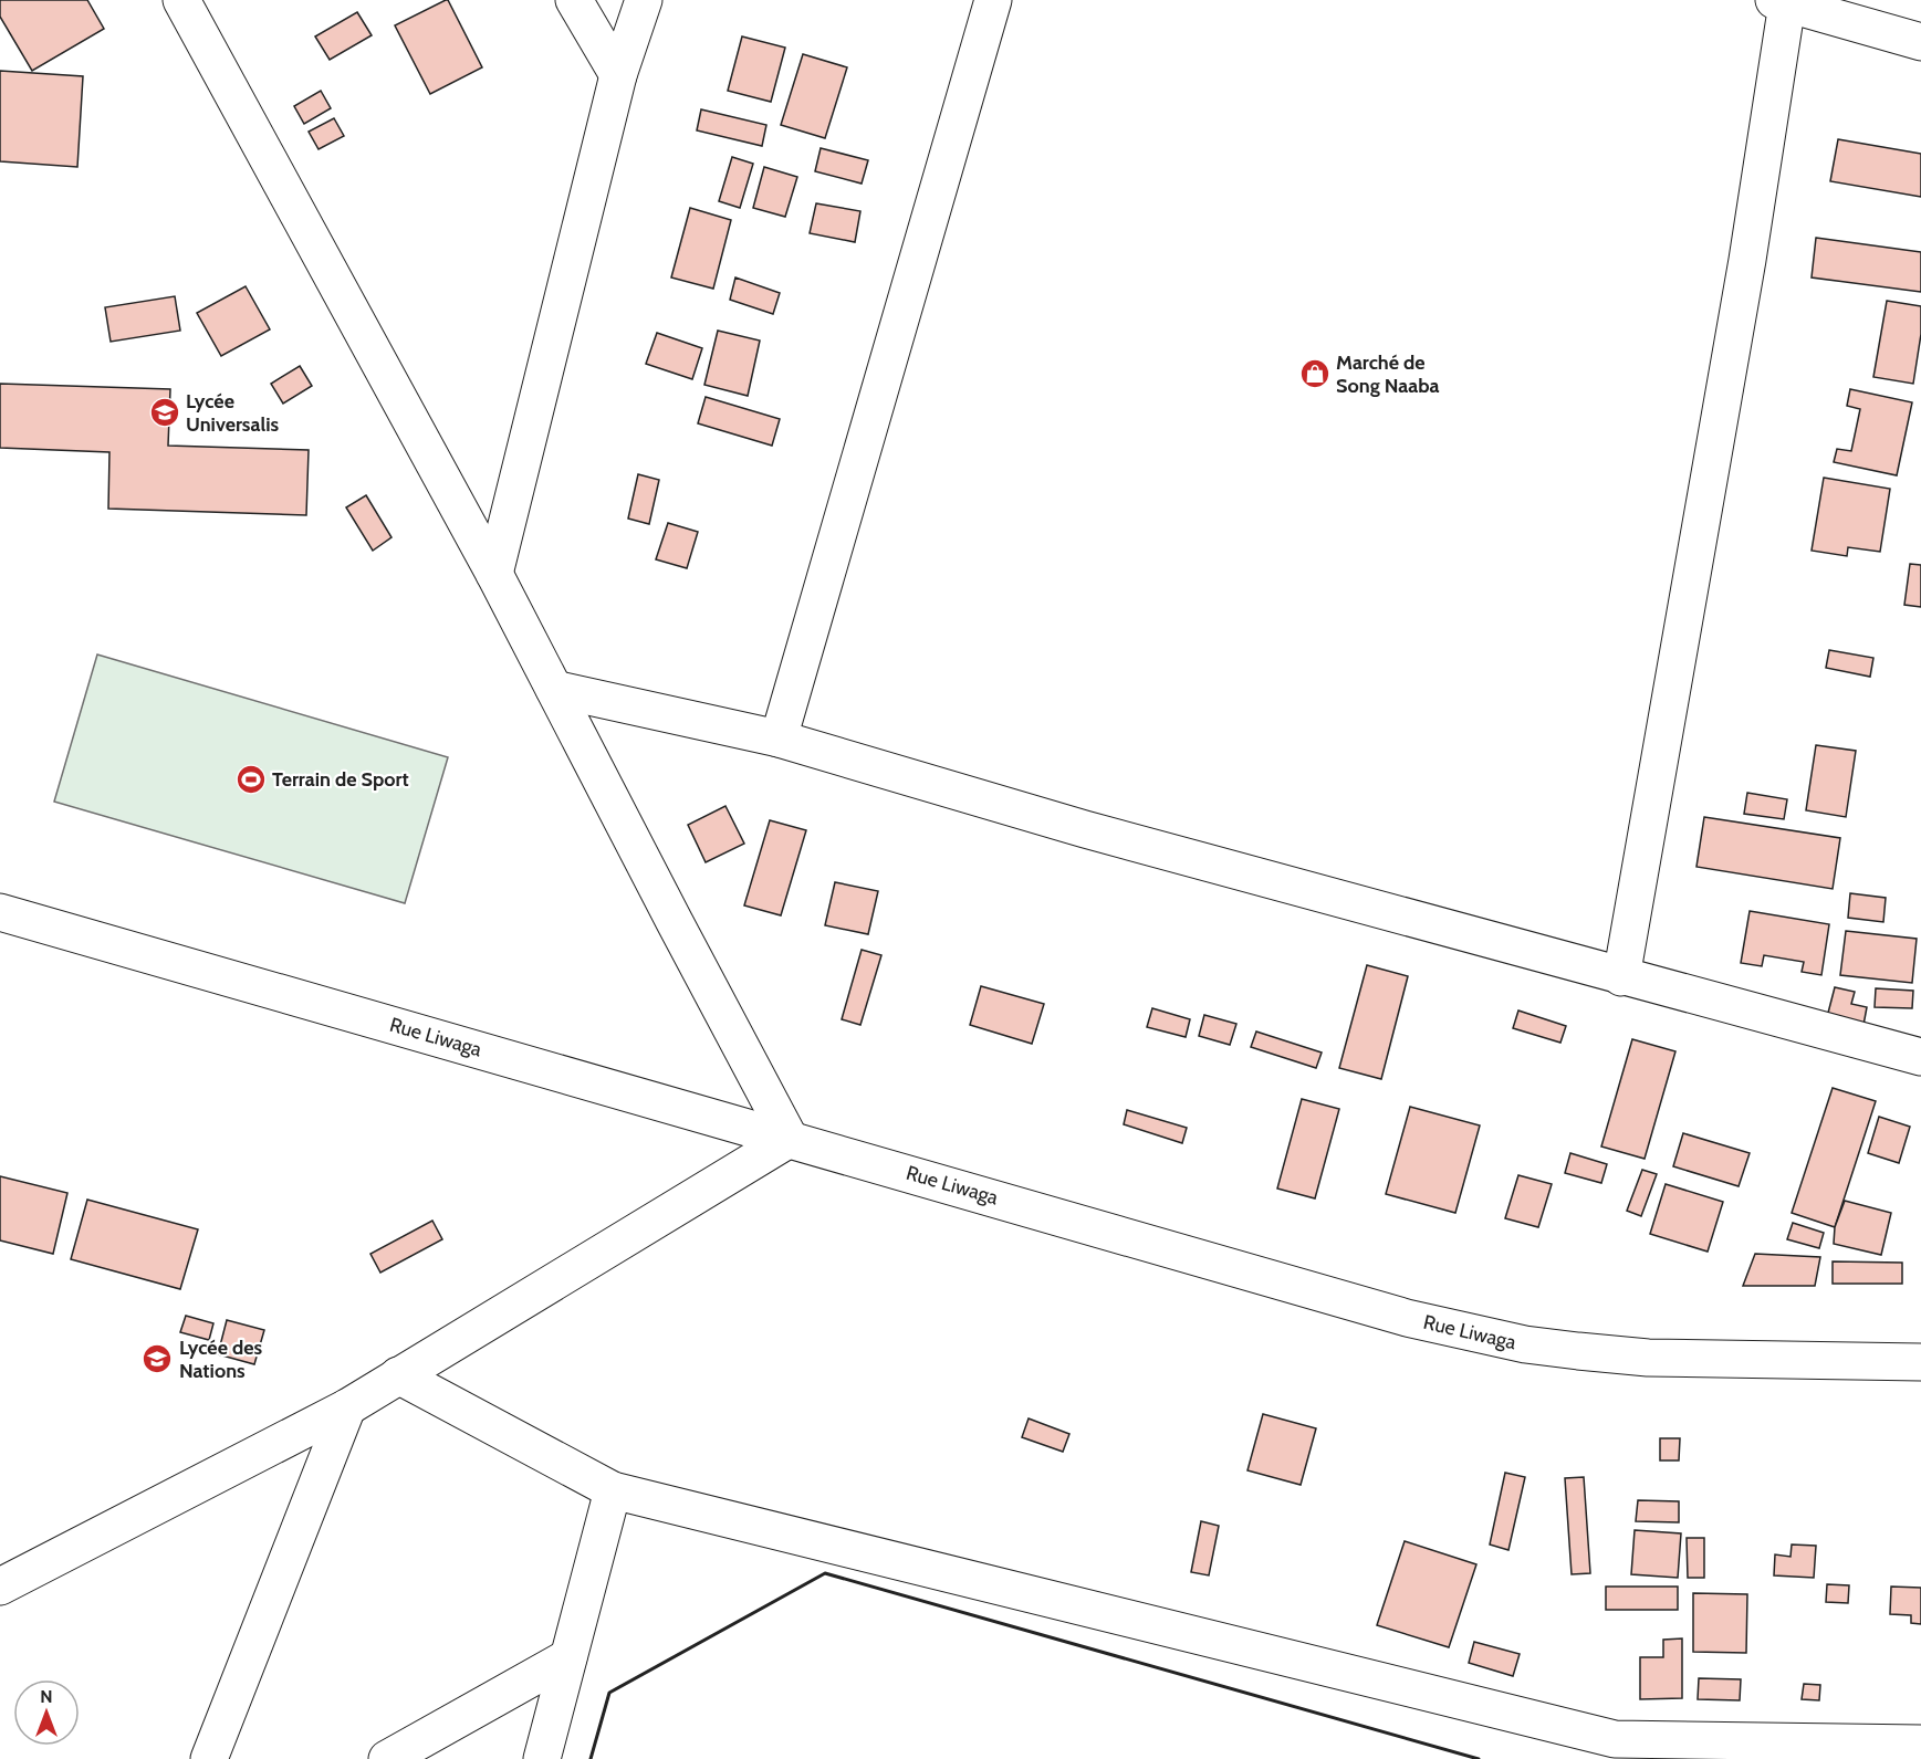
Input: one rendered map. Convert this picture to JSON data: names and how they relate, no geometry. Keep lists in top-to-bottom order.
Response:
{
  "streets": {
    "street": ["Rue Liwaga"]
  },
  "places": {
    "shop": ["Marché de Song Naaba"],
    "school or university": ["Lycée Universalis", "Lycée des Nations"],
    "sports": ["Terrain de Sport"]
  },
  "north": "top"
}
